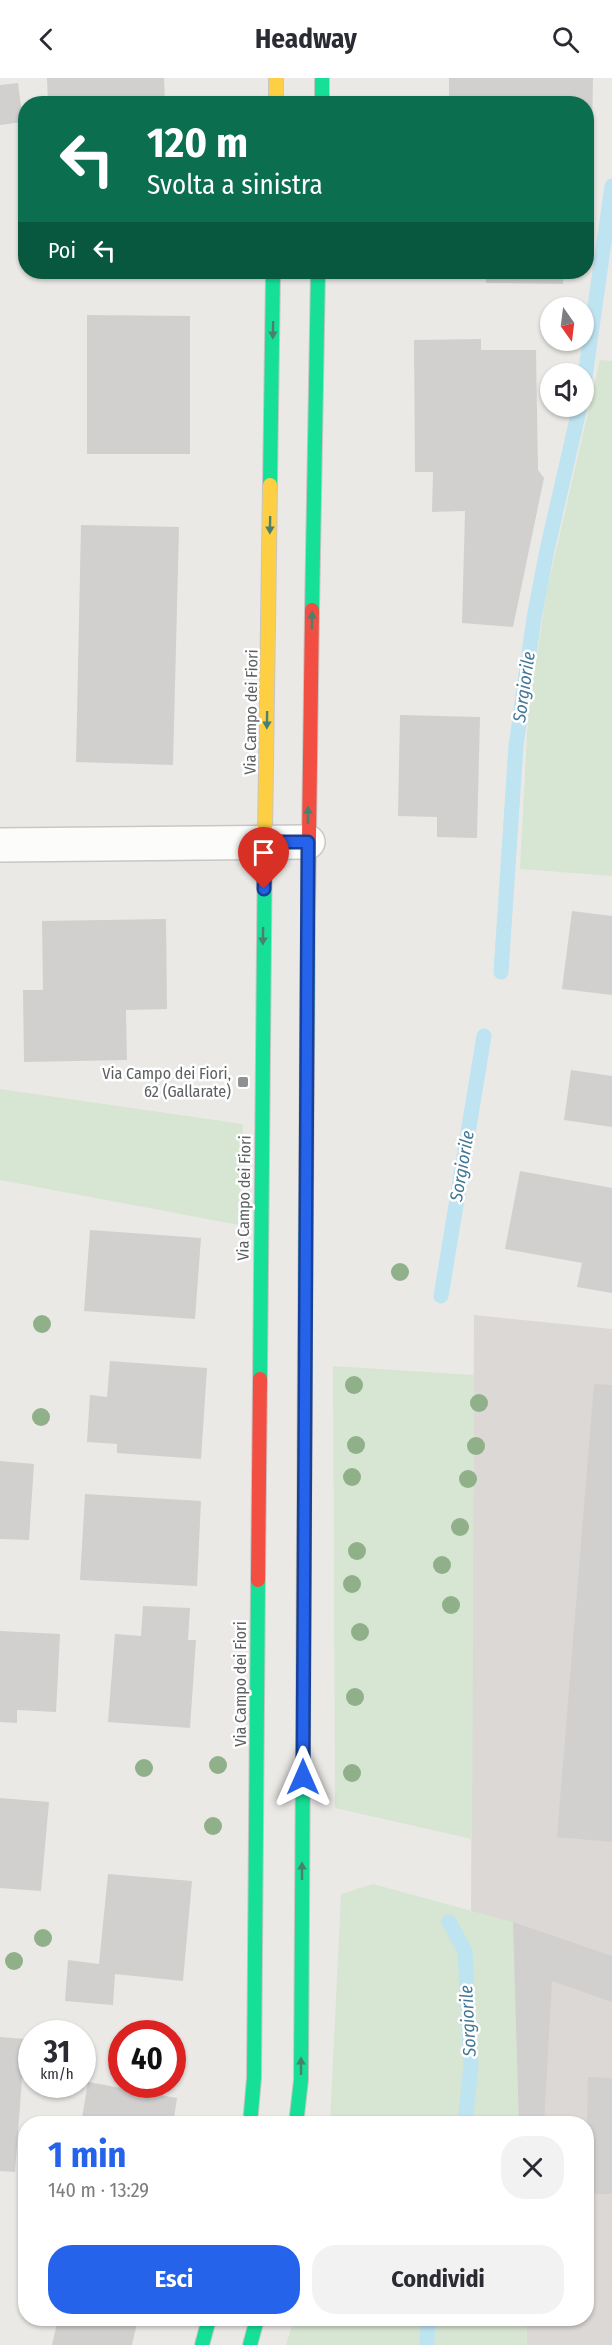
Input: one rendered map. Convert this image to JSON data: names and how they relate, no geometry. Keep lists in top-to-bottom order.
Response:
{
  "streets": {
    "street": ["Via Campo dei Fiori"]
  },
  "water": ["Sorgiorile"],
  "places": {
    "transit": ["Via Campo dei Fiori, 62 (Gallarate)"]
  },
  "north": "bottom",
  "page": {
    "header": "Headway",
    "turn": ["120 m", "Svolta a sinistra"],
    "then": "Poi",
    "speed": "31 km/h",
    "limit": "40",
    "heading": ["1 min", "140 m · 13:29"],
    "buttons": ["Esci", "Condividi"]
  }
}
